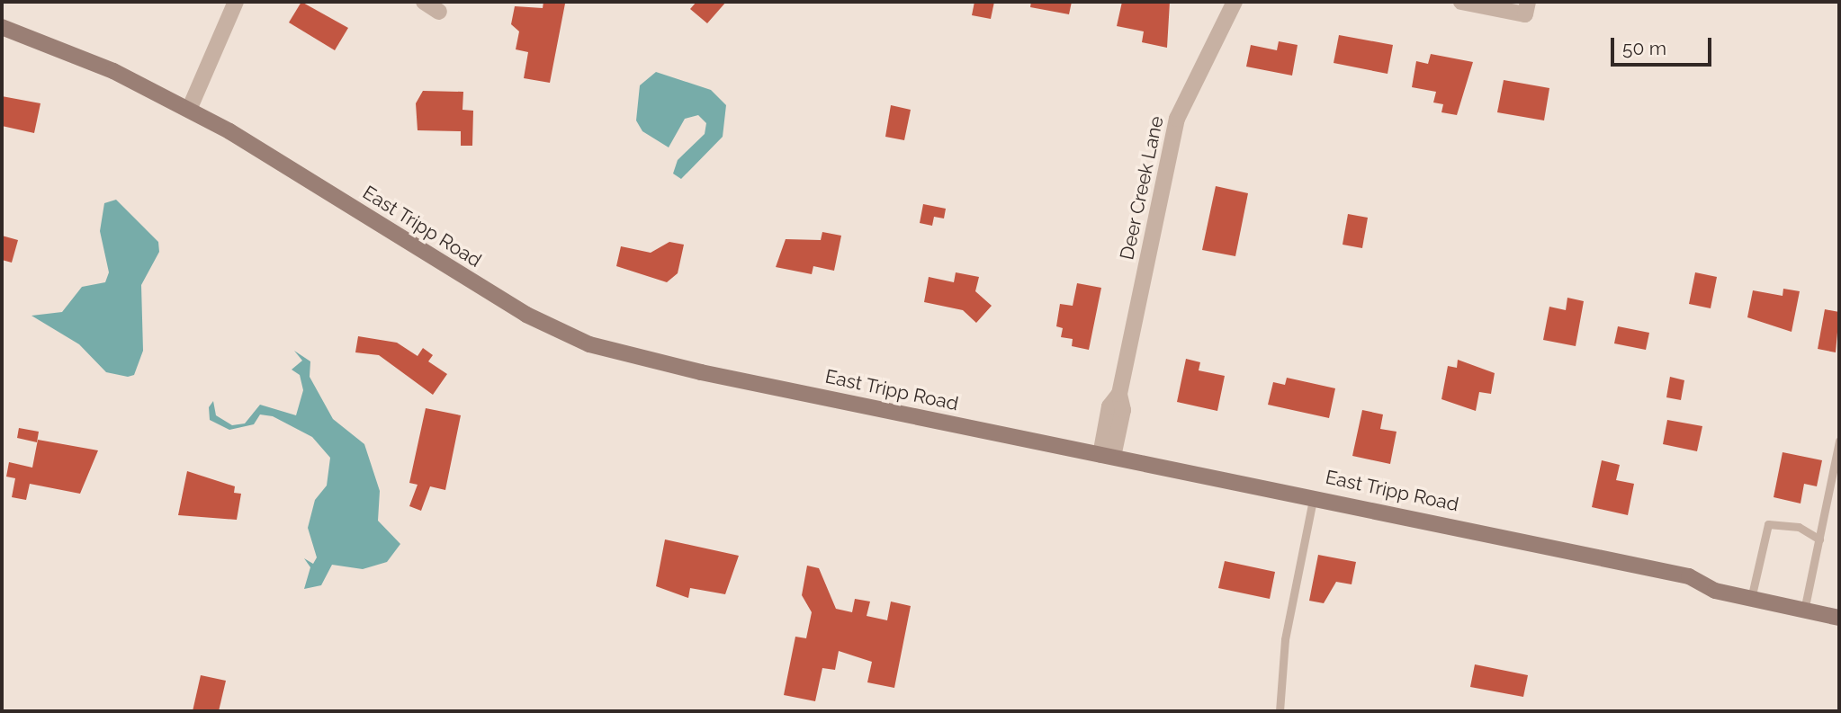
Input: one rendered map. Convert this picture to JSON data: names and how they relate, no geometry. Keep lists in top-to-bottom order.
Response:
{
  "streets": {
    "street": ["Deer Creek Lane", "East Tripp Road"]
  },
  "crossings": [
    ["Deer Creek Lane", "East Tripp Road"]
  ],
  "scale_bar": "50 m"
}
